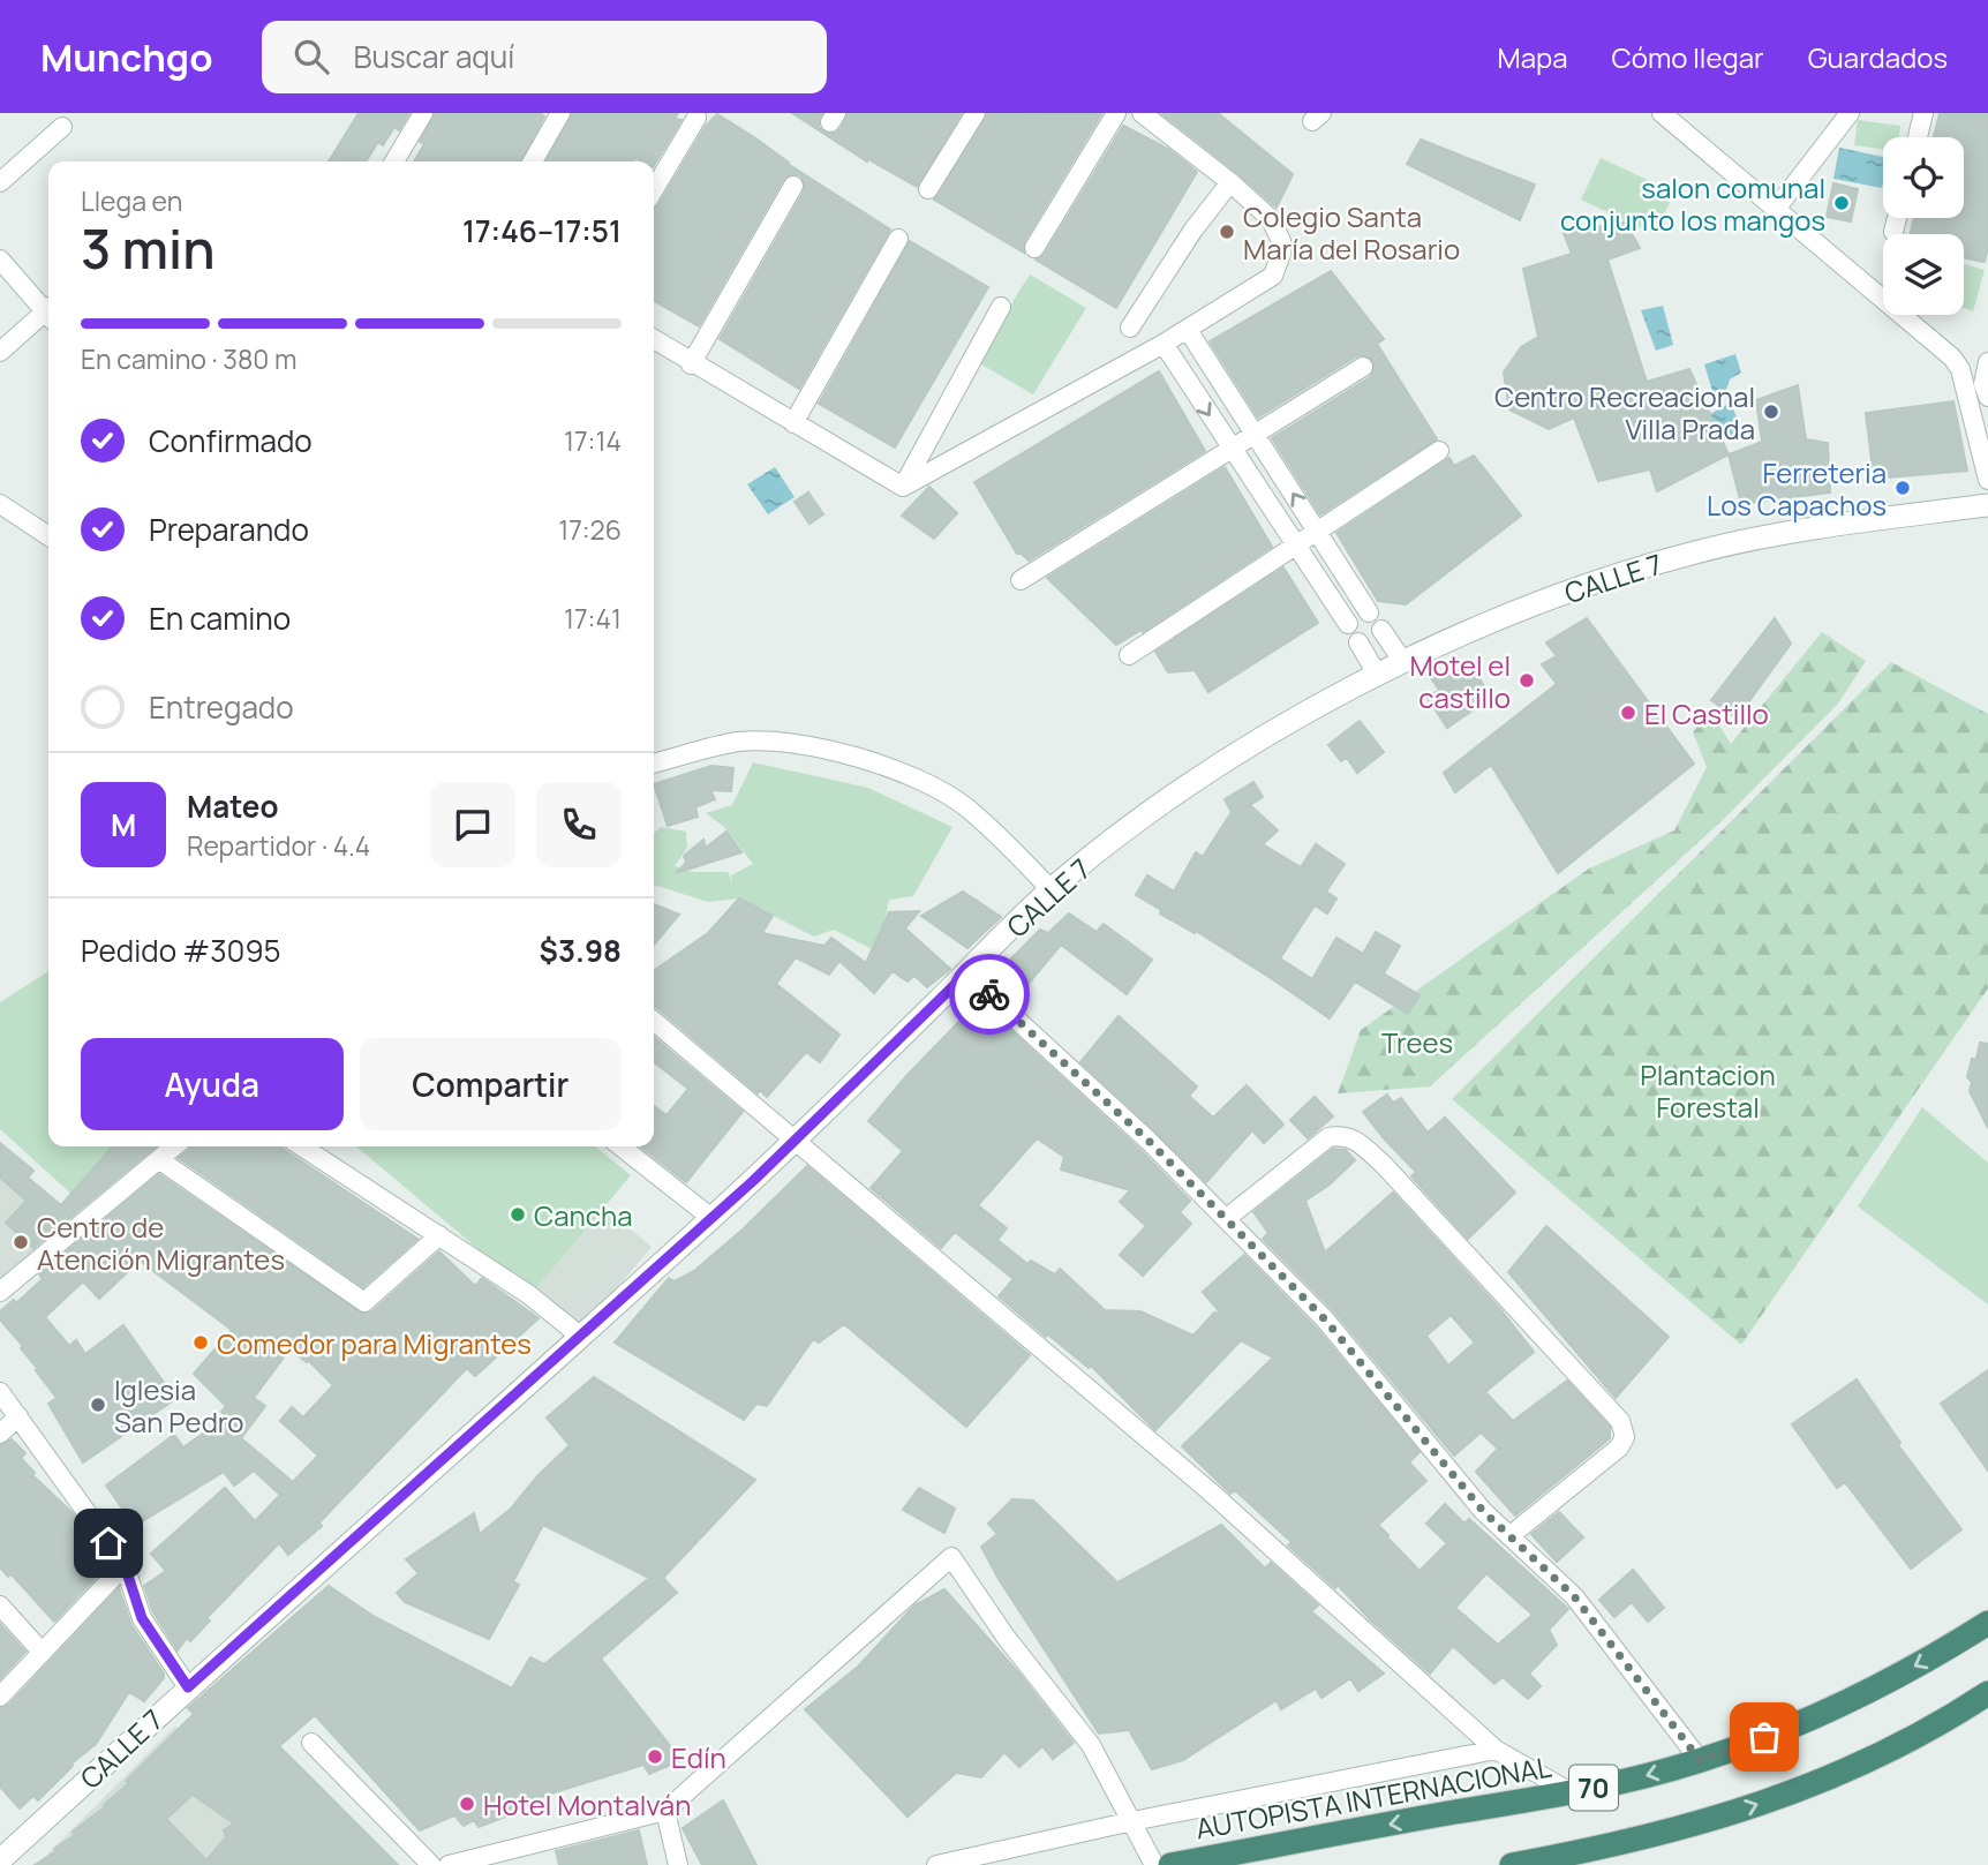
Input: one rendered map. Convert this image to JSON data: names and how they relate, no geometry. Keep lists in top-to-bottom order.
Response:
{
  "streets": {
    "highway": ["70", "AUTOPISTA INTERNACIONAL"],
    "street": ["CALLE 7"]
  },
  "parks": ["Trees", "Plantacion Forestal"],
  "places": [
    "salon comunal conjunto los mangos",
    "Colegio Santa María del Rosario",
    "Centro Recreacional Villa Prada",
    "Ferreteria Los Capachos",
    "Motel el castillo",
    "El Castillo",
    "Cancha",
    "Centro de Atención Migrantes",
    "Comedor para Migrantes",
    "Iglesia San Pedro",
    "Edín",
    "Hotel Montalván"
  ],
  "page": {
    "header": "Munchgo",
    "search": "Buscar aquí",
    "nav": ["Mapa", "Cómo llegar", "Guardados"],
    "heading": ["3 min", "Llega en", "17:46–17:51"],
    "panel": [
      "Mateo",
      "Repartidor · 4.4",
      "Pedido #3095",
      "$3.98"
    ],
    "bar": "En camino · 380 m",
    "list": [
      ["Confirmado", "17:14"],
      ["Preparando", "17:26"],
      ["En camino", "17:41"],
      "Entregado"
    ],
    "round": "M",
    "buttons": ["Ayuda", "Compartir"]
  }
}
